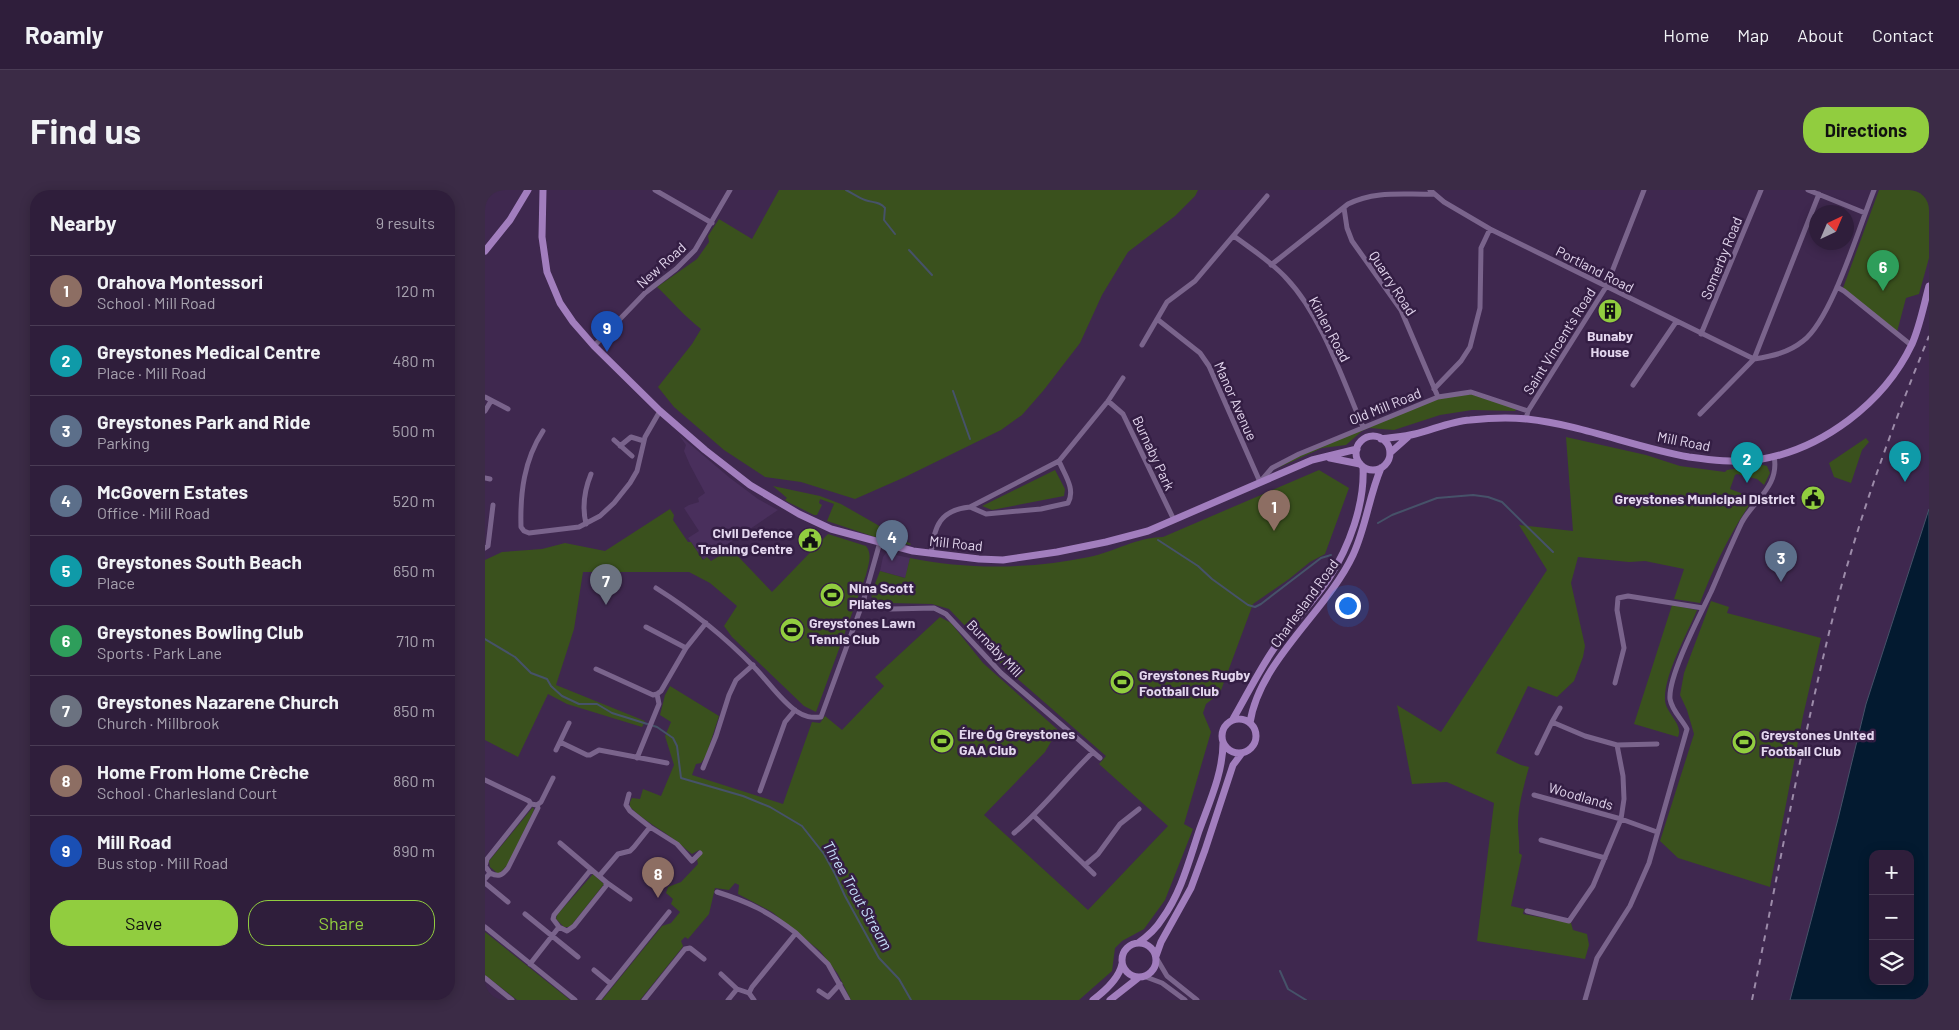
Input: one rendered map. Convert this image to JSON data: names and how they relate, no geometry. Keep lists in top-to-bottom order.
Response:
{
  "streets": {
    "main road": ["Mill Road", "Charlesland Road"],
    "street": [
      "Somerby Road",
      "New Road",
      "Portland Road",
      "Quarry Road",
      "Kinlen Road",
      "Saint Vincent's Road",
      "Manor Avenue",
      "Old Mill Road",
      "Burnaby Park",
      "Burnaby Mill",
      "Woodlands"
    ]
  },
  "crossings": [
    ["Somerby Road", "Portland Road"],
    ["New Road", "Mill Road"],
    ["Portland Road", "Saint Vincent's Road"],
    ["Quarry Road", "Old Mill Road"],
    ["Kinlen Road", "Old Mill Road"],
    ["Saint Vincent's Road", "Old Mill Road"],
    ["Saint Vincent's Road", "Mill Road"],
    ["Manor Avenue", "Old Mill Road"],
    ["Manor Avenue", "Mill Road"],
    ["Old Mill Road", "Mill Road"],
    ["Mill Road", "Burnaby Park"],
    ["Mill Road", "Charlesland Road"]
  ],
  "water": ["Three Trout Stream"],
  "places": {
    "building": ["Bunaby House"],
    "public building": ["Greystones Municipal District", "Civil Defence Training Centre"],
    "sports": [
      "Nina Scott Pilates",
      "Greystones Lawn Tennis Club",
      "Greystones Rugby Football Club",
      "Éire Óg Greystones GAA Club",
      "Greystones United Football Club"
    ]
  },
  "north": "top right",
  "page": {
    "header": "Roamly",
    "nav": [
      "Home",
      "Map",
      "About",
      "Contact"
    ],
    "buttons": [
      "Directions",
      ["Save", "Share"]
    ],
    "title": "Find us",
    "heading": ["Nearby", "9 results"],
    "pins": [
      "6",
      "9",
      "5",
      "2",
      "1",
      "4",
      "3",
      "7",
      "8"
    ],
    "list": [
      {
        "mark": "1",
        "name": "Orahova Montessori",
        "note": "School · Mill Road",
        "value": "120 m"
      },
      {
        "mark": "2",
        "name": "Greystones Medical Centre",
        "note": "Place · Mill Road",
        "value": "480 m"
      },
      {
        "mark": "3",
        "name": "Greystones Park and Ride",
        "note": "Parking",
        "value": "500 m"
      },
      {
        "mark": "4",
        "name": "McGovern Estates",
        "note": "Office · Mill Road",
        "value": "520 m"
      },
      {
        "mark": "5",
        "name": "Greystones South Beach",
        "note": "Place",
        "value": "650 m"
      },
      {
        "mark": "6",
        "name": "Greystones Bowling Club",
        "note": "Sports · Park Lane",
        "value": "710 m"
      },
      {
        "mark": "7",
        "name": "Greystones Nazarene Church",
        "note": "Church · Millbrook",
        "value": "850 m"
      },
      {
        "mark": "8",
        "name": "Home From Home Crèche",
        "note": "School · Charlesland Court",
        "value": "860 m"
      },
      {
        "mark": "9",
        "name": "Mill Road",
        "note": "Bus stop · Mill Road",
        "value": "890 m"
      }
    ],
    "map_buttons": ["+", "−"]
  }
}
